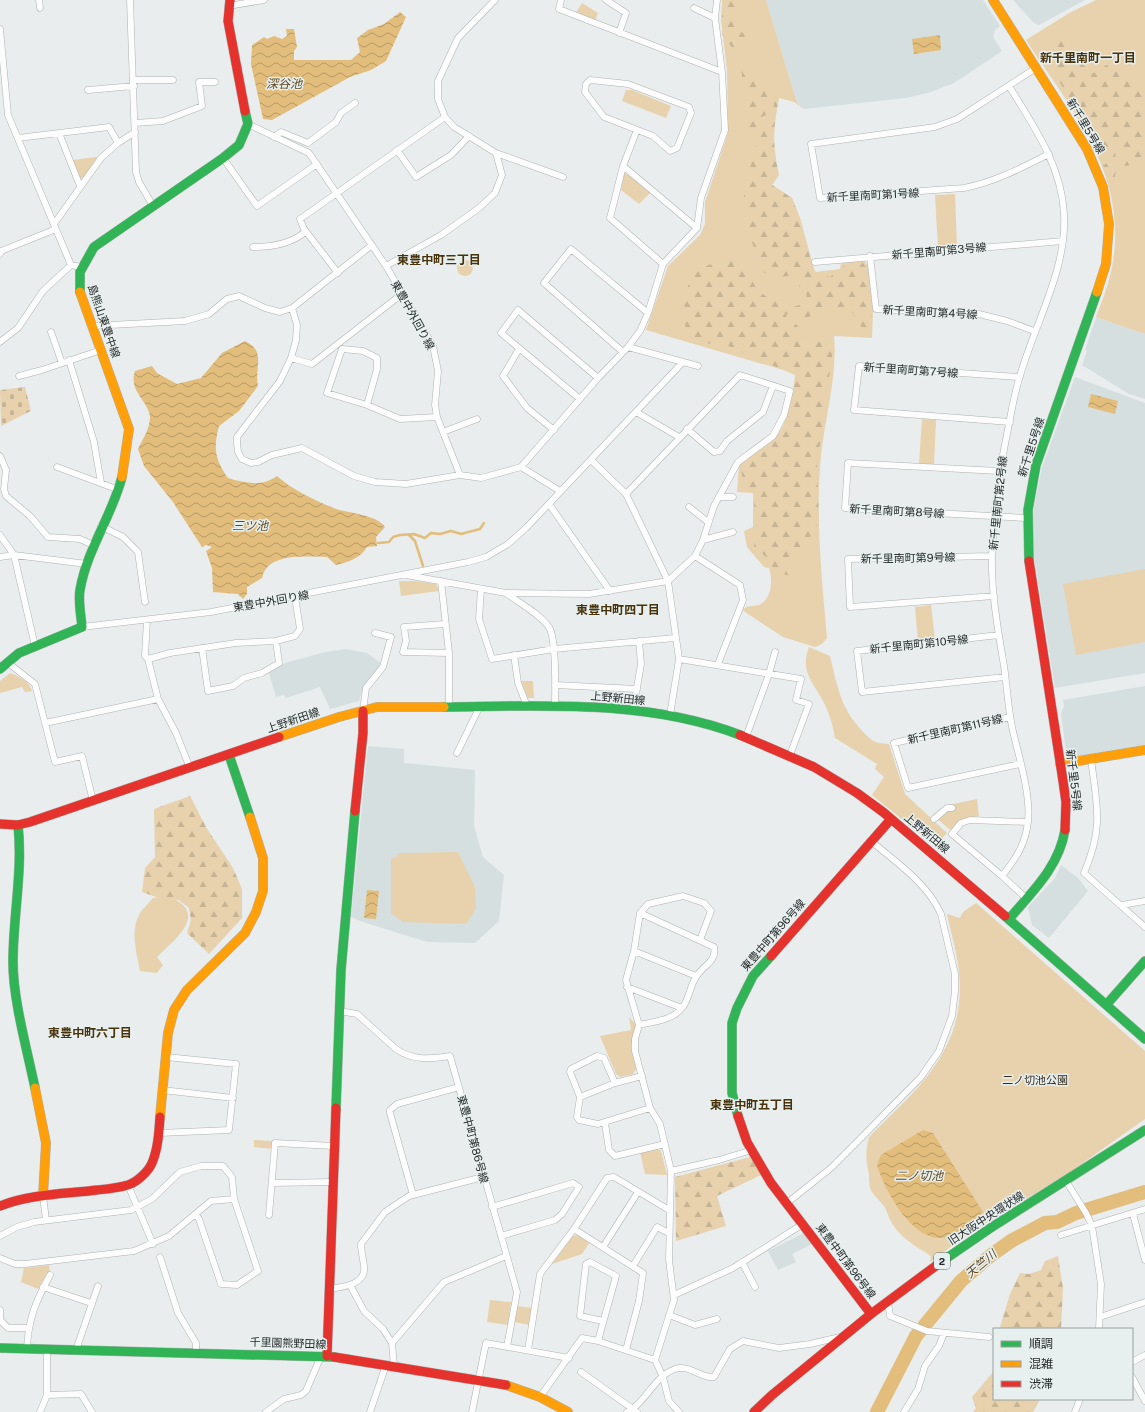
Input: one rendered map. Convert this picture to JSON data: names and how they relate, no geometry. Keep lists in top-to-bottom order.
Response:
{
  "streets": {
    "street": [
      "新千里5号線",
      "新千里南町第1号線",
      "新千里南町第3号線",
      "新千里南町第4号線",
      "東豊中外回り線",
      "島熊山東豊中線",
      "新千里南町第7号線",
      "新千里南町第2号線",
      "新千里南町第8号線",
      "新千里南町第9号線",
      "新千里南町第10号線",
      "上野新田線",
      "新千里南町第11号線",
      "東豊中町第96号線",
      "東豊中町第86号線",
      "旧大阪中央環状線",
      "2",
      "千里園熊野田線"
    ]
  },
  "crossings": [
    ["新千里5号線", "新千里南町第1号線"],
    ["新千里5号線", "新千里南町第8号線"],
    ["新千里5号線", "上野新田線"],
    ["新千里南町第1号線", "新千里南町第2号線"],
    ["新千里南町第3号線", "新千里南町第4号線"],
    ["新千里南町第3号線", "新千里南町第2号線"],
    ["新千里南町第4号線", "新千里南町第2号線"],
    ["東豊中外回り線", "島熊山東豊中線"],
    ["新千里南町第7号線", "新千里南町第2号線"],
    ["新千里南町第2号線", "新千里南町第8号線"],
    ["新千里南町第2号線", "新千里南町第9号線"],
    ["新千里南町第2号線", "新千里南町第10号線"],
    ["新千里南町第2号線", "新千里南町第11号線"],
    ["上野新田線", "東豊中町第96号線"],
    ["東豊中町第96号線", "旧大阪中央環状線"]
  ],
  "districts": [
    "新千里南町一丁目",
    "東豊中町三丁目",
    "東豊中町四丁目",
    "東豊中町六丁目",
    "東豊中町五丁目"
  ],
  "water": [
    "深谷池",
    "三ツ池",
    "二ノ切池",
    "天竺川"
  ],
  "parks": ["二ノ切池公園"],
  "legend": ["順調", "混雑", "渋滞"]
}
